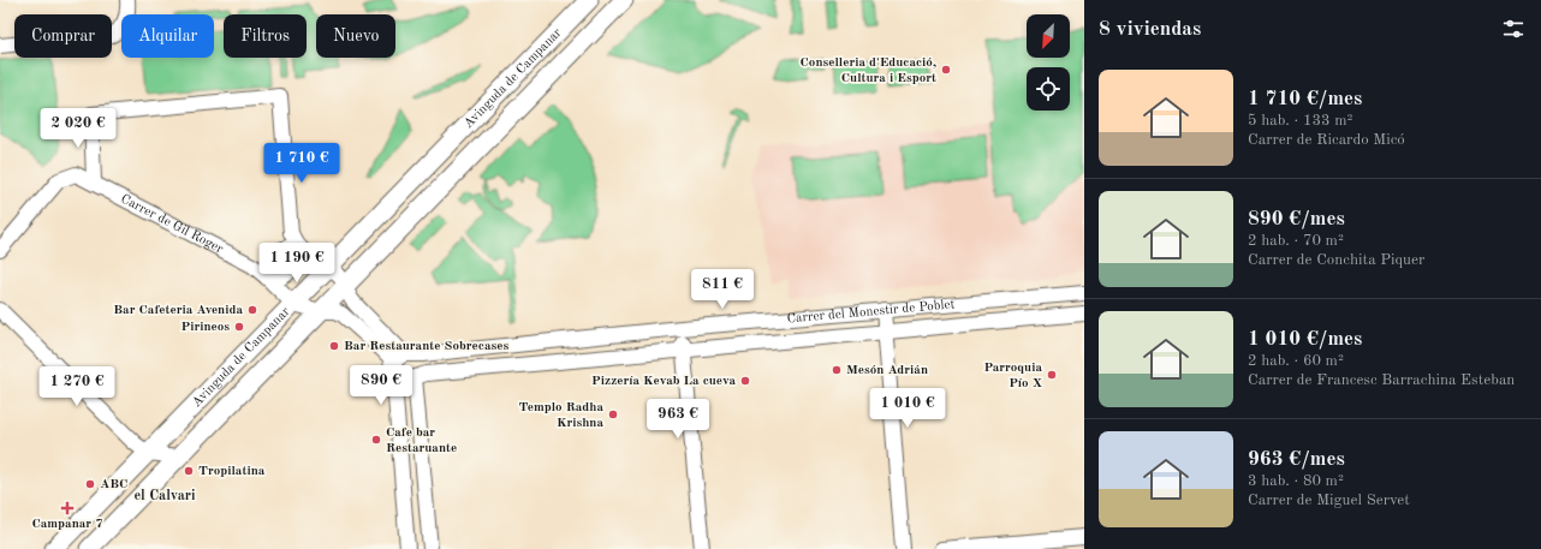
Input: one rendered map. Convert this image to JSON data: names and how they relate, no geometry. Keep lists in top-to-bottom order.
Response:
{
  "streets": {
    "main road": ["Avinguda de Campanar"],
    "street": ["Carrer de Gil Roger", "Carrer del Monestir de Poblet"]
  },
  "crossings": [
    ["Avinguda de Campanar", "Carrer de Gil Roger"]
  ],
  "districts": ["el Calvari"],
  "places": {
    "other": [
      "Conselleria d'Educació, Cultura i Esport",
      "Bar Cafeteria Avenida",
      "Pirineos",
      "Bar Restaurante Sobrecases",
      "Mesón Adrián",
      "Parroquia Pío X",
      "Pizzería Kevab La cueva",
      "Templo Radha Krishna",
      "Cafe bar Restaruante",
      "Tropilatina",
      "ABC"
    ],
    "health": ["Campanar 7"]
  },
  "north": "bottom left",
  "page": {
    "heading": "8 viviendas",
    "chip": [
      "Comprar",
      "Alquilar",
      "Filtros",
      "Nuevo"
    ],
    "list": [
      {
        "name": "1 710 €/mes",
        "note": "5 hab. · 133 m² · Carrer de Ricardo Micó"
      },
      {
        "name": "890 €/mes",
        "note": "2 hab. · 70 m² · Carrer de Conchita Piquer"
      },
      {
        "name": "1 010 €/mes",
        "note": "2 hab. · 60 m² · Carrer de Francesc Barrachina Esteban"
      },
      {
        "name": "963 €/mes",
        "note": "3 hab. · 80 m² · Carrer de Miguel Servet"
      }
    ],
    "price": [
      "2 020 €",
      "1 710 €",
      "1 190 €",
      "811 €",
      "890 €",
      "1 270 €",
      "1 010 €",
      "963 €"
    ]
  }
}
